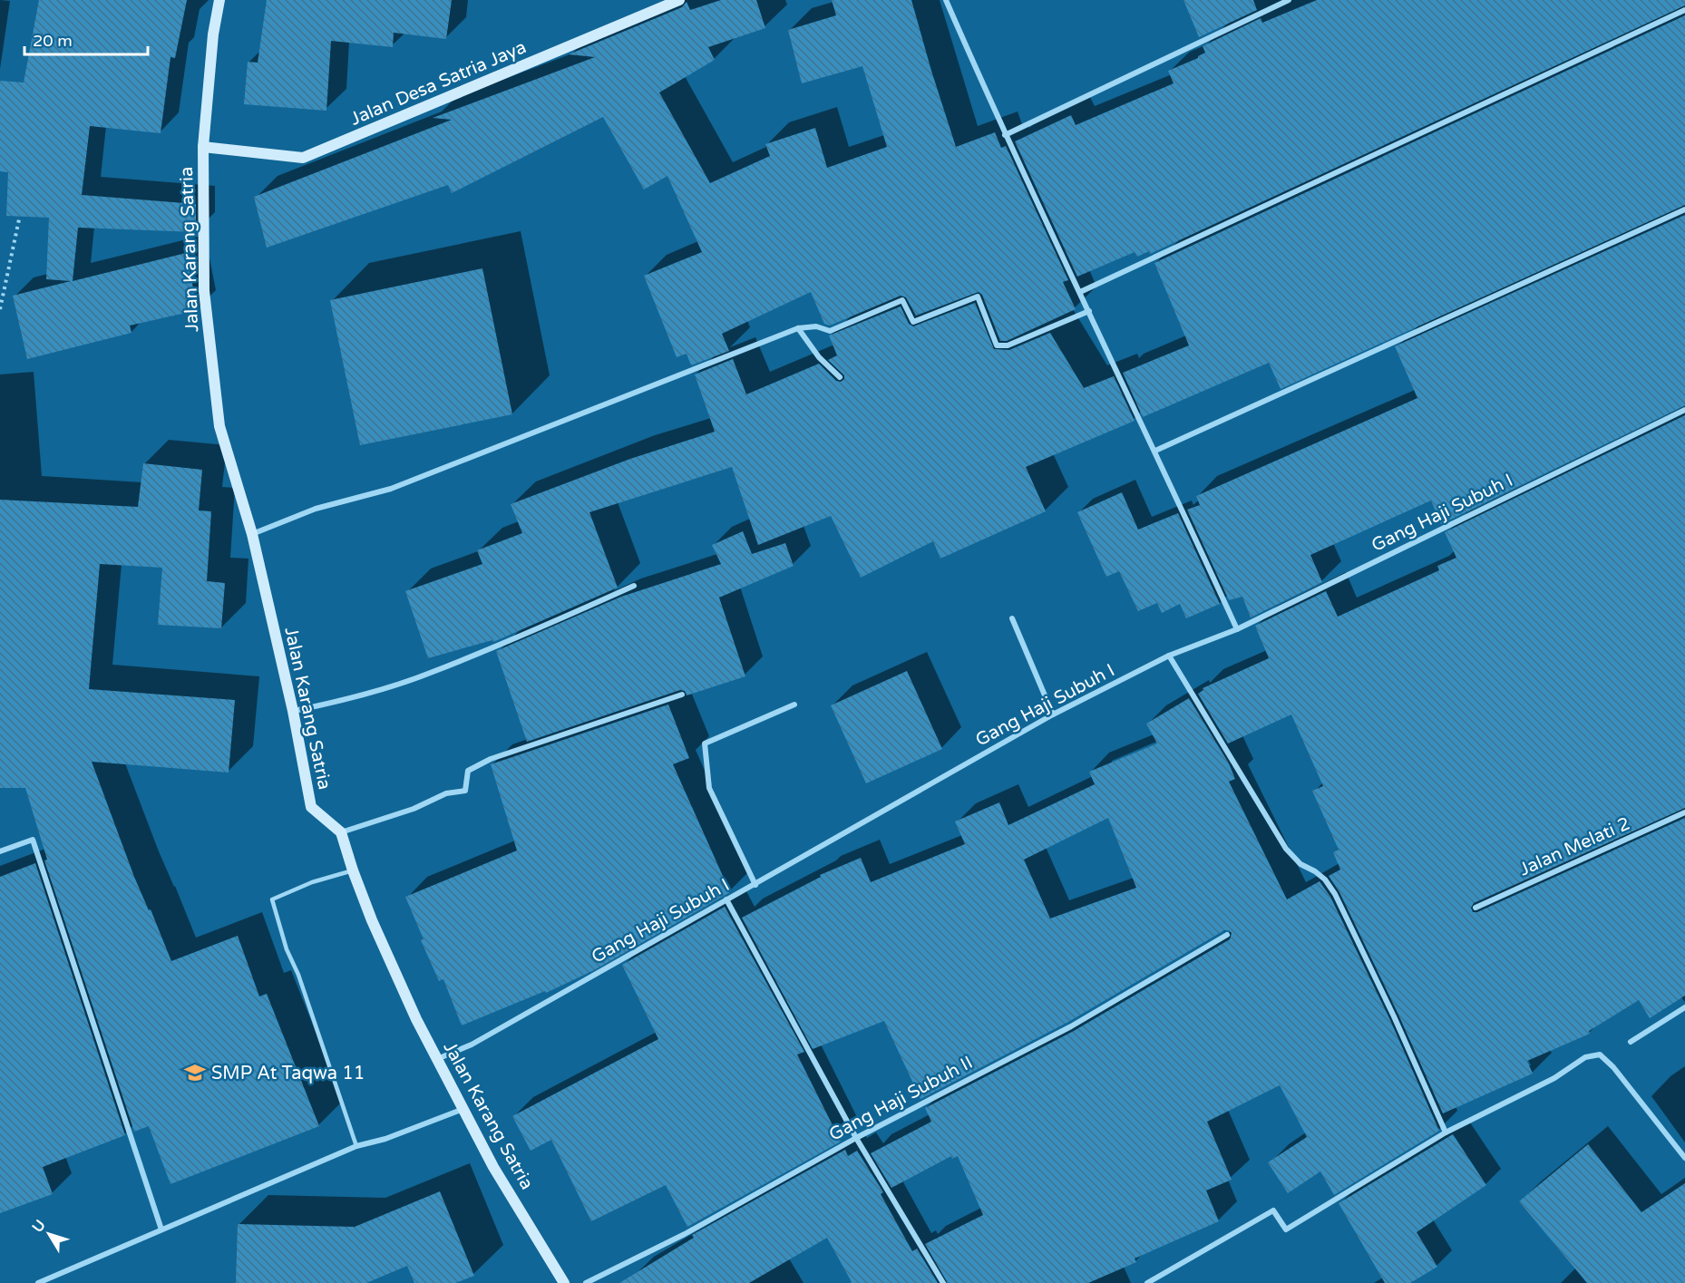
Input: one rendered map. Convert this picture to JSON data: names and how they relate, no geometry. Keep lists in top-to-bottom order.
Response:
{
  "streets": {
    "street": [
      "Jalan Desa Satria Jaya",
      "Jalan Karang Satria",
      "Gang Haji Subuh I",
      "Jalan Melati 2",
      "Gang Haji Subuh II"
    ]
  },
  "crossings": [
    ["Jalan Desa Satria Jaya", "Jalan Karang Satria"],
    ["Jalan Karang Satria", "Gang Haji Subuh I"]
  ],
  "places": {
    "school or university": ["SMP At Taqwa 11"]
  },
  "scale_bar": "20 m",
  "north": "top left"
}
